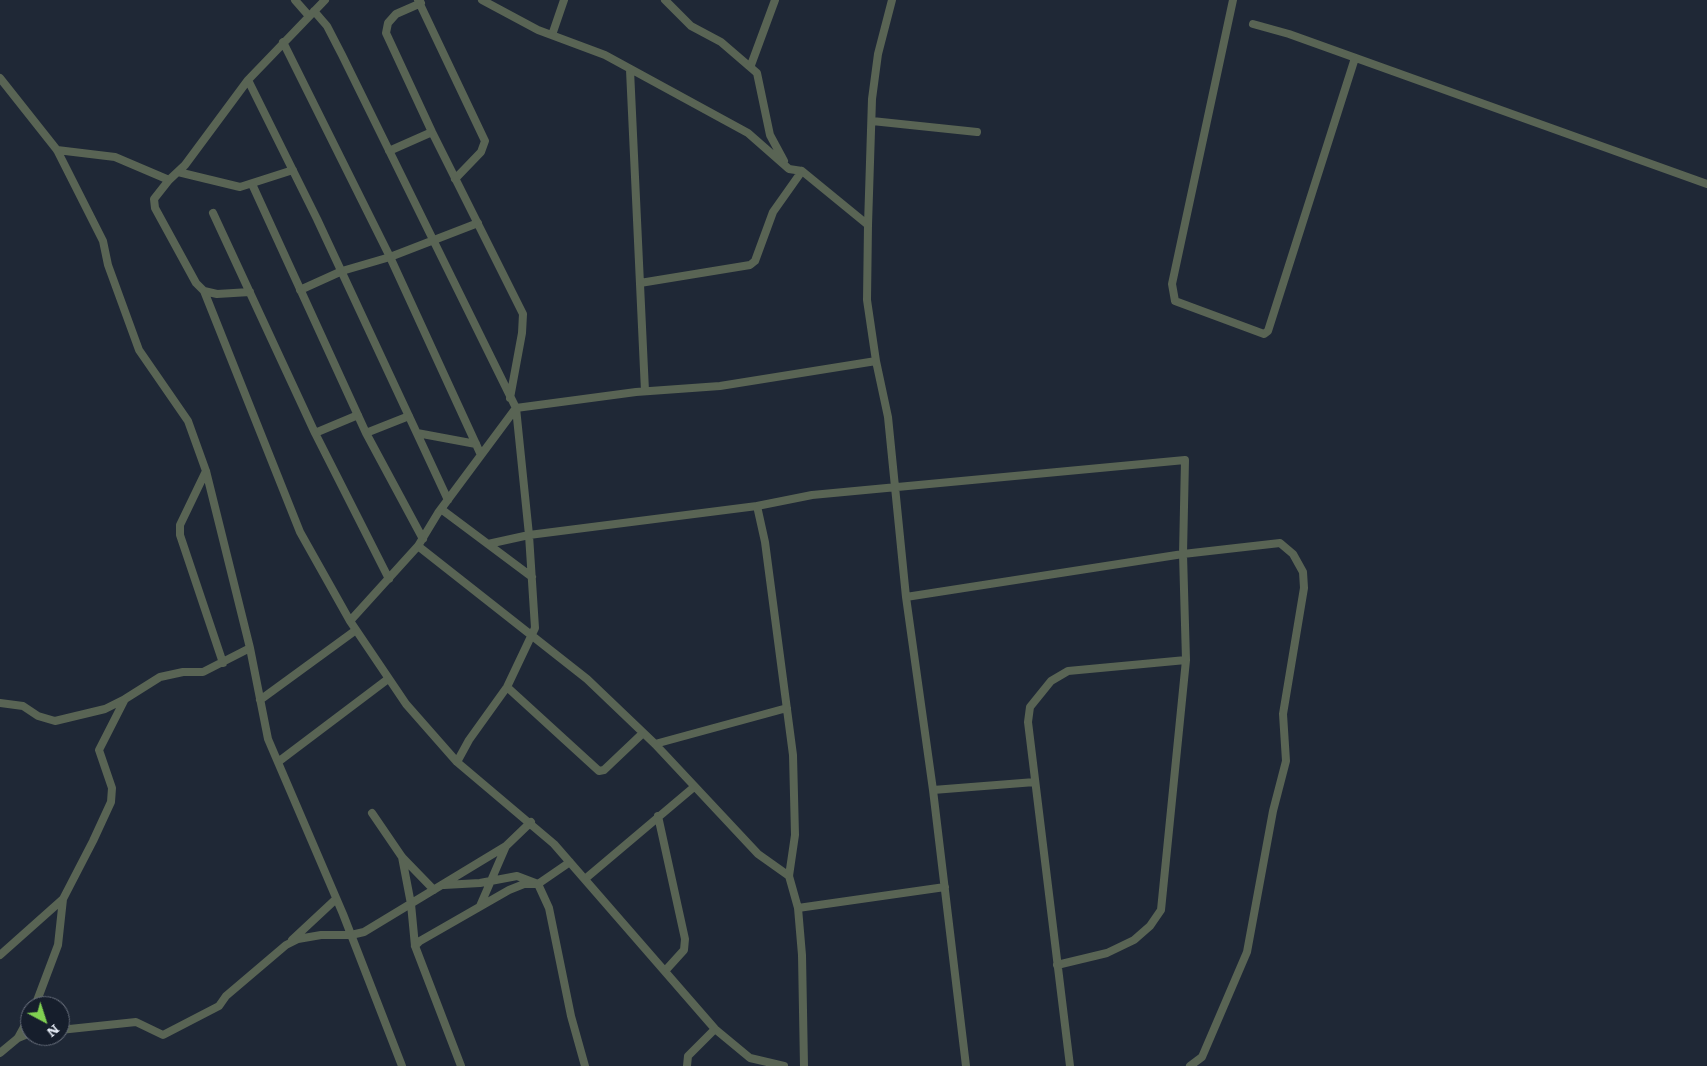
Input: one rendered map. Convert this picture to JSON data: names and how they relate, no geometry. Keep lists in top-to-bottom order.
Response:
{
  "north": "bottom right"
}
